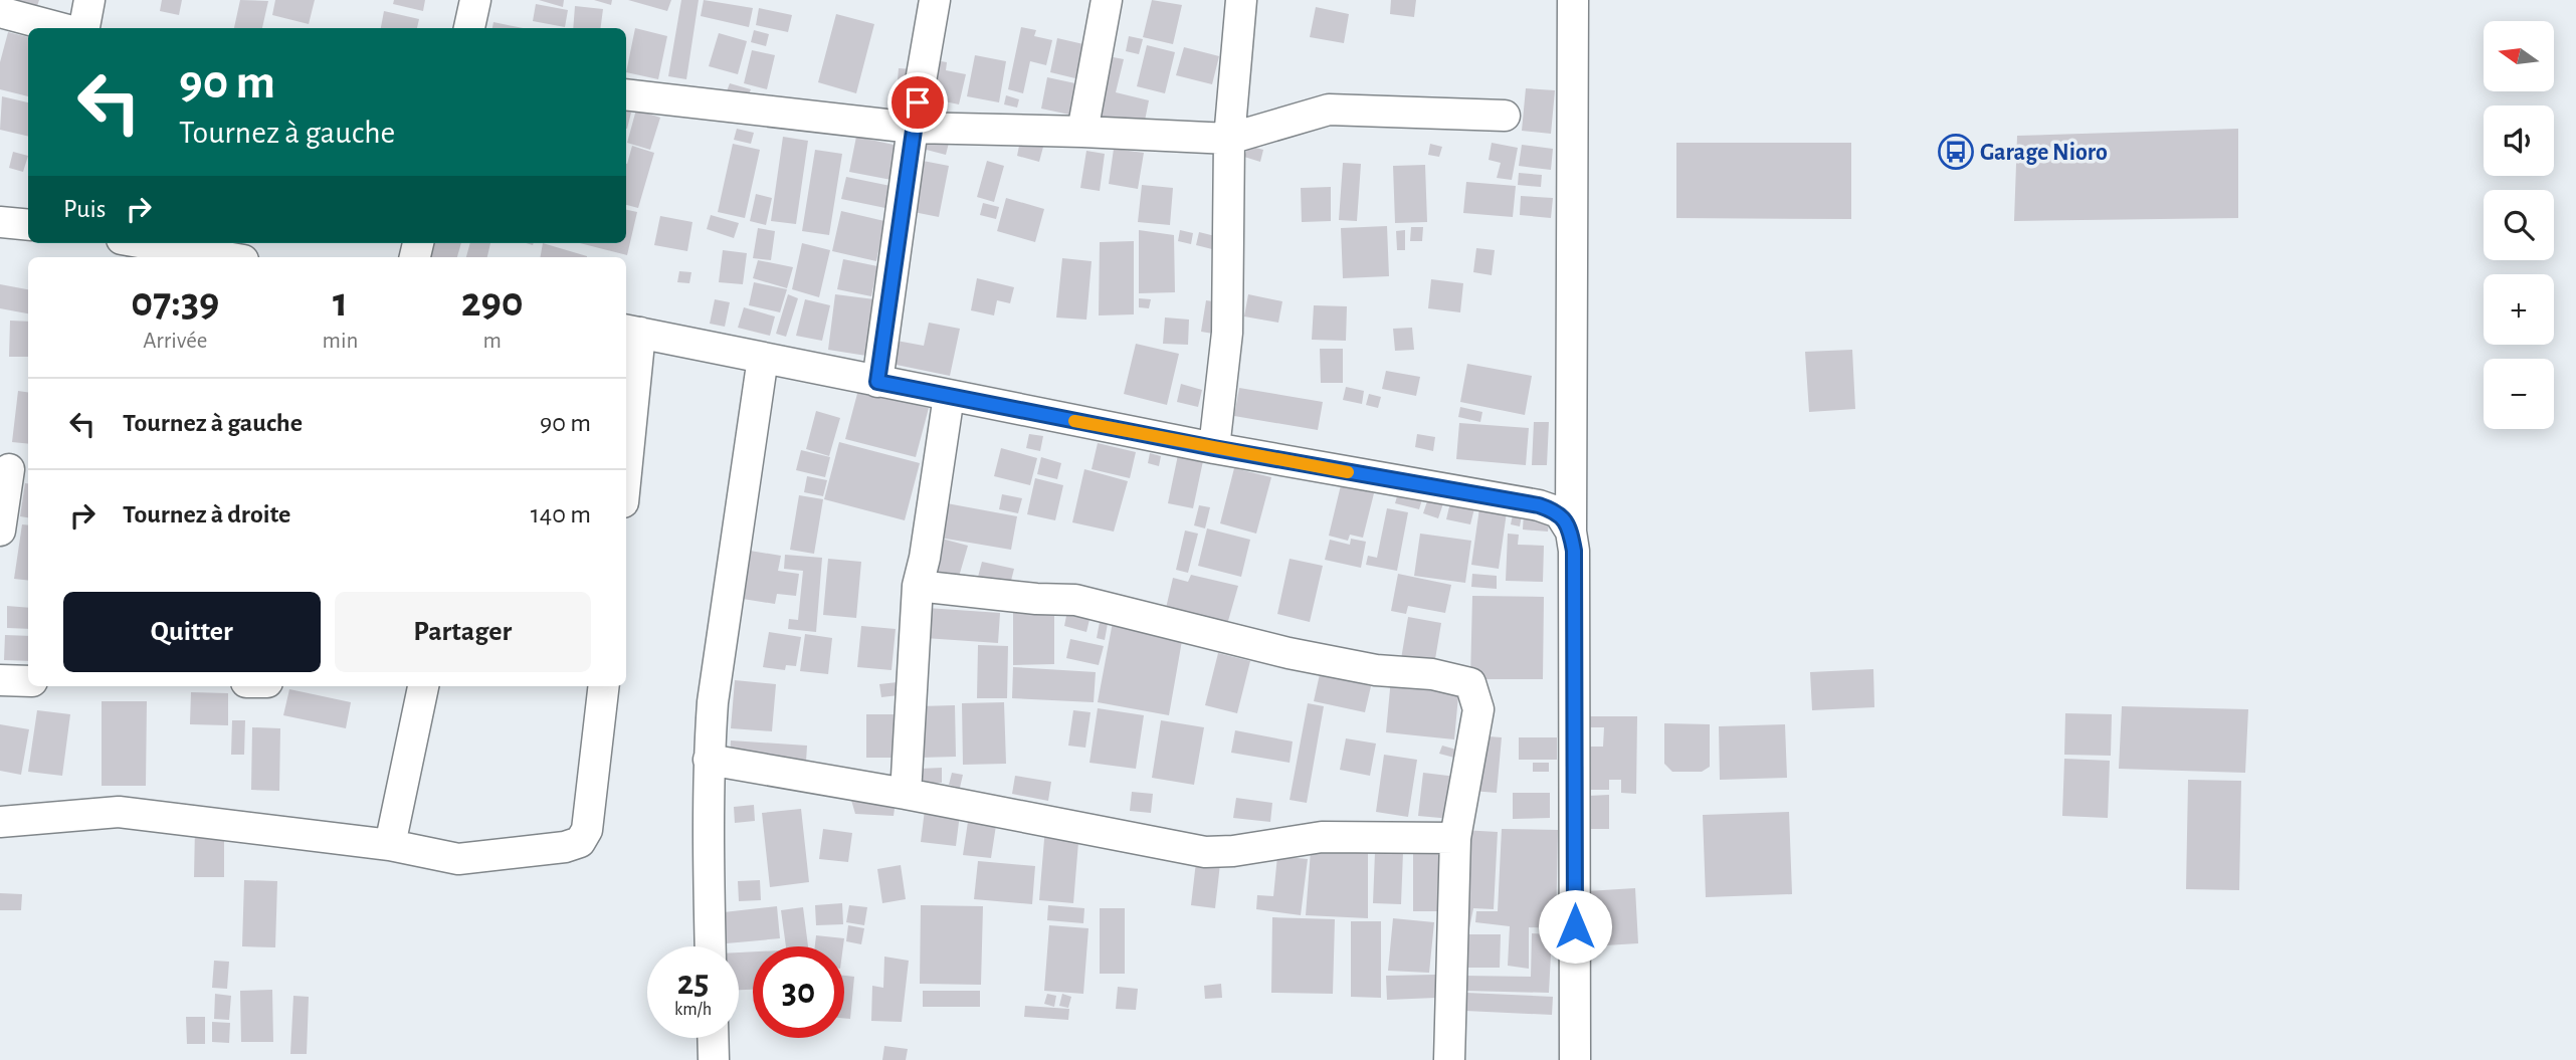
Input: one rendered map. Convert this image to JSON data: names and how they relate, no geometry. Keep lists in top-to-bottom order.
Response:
{
  "places": {
    "bus stop": ["Garage Nioro"]
  },
  "north": "left",
  "page": {
    "map_buttons": ["+", "−"],
    "turn": ["90 m", "Tournez à gauche"],
    "then": "Puis",
    "eta": [
      "07:39",
      "Arrivée",
      "1",
      "min",
      "290",
      "m"
    ],
    "list": [
      {
        "name": "Tournez à gauche",
        "value": "90 m"
      },
      {
        "name": "Tournez à droite",
        "value": "140 m"
      }
    ],
    "buttons": ["Quitter", "Partager"],
    "speed": "25 km/h",
    "limit": "30"
  }
}
